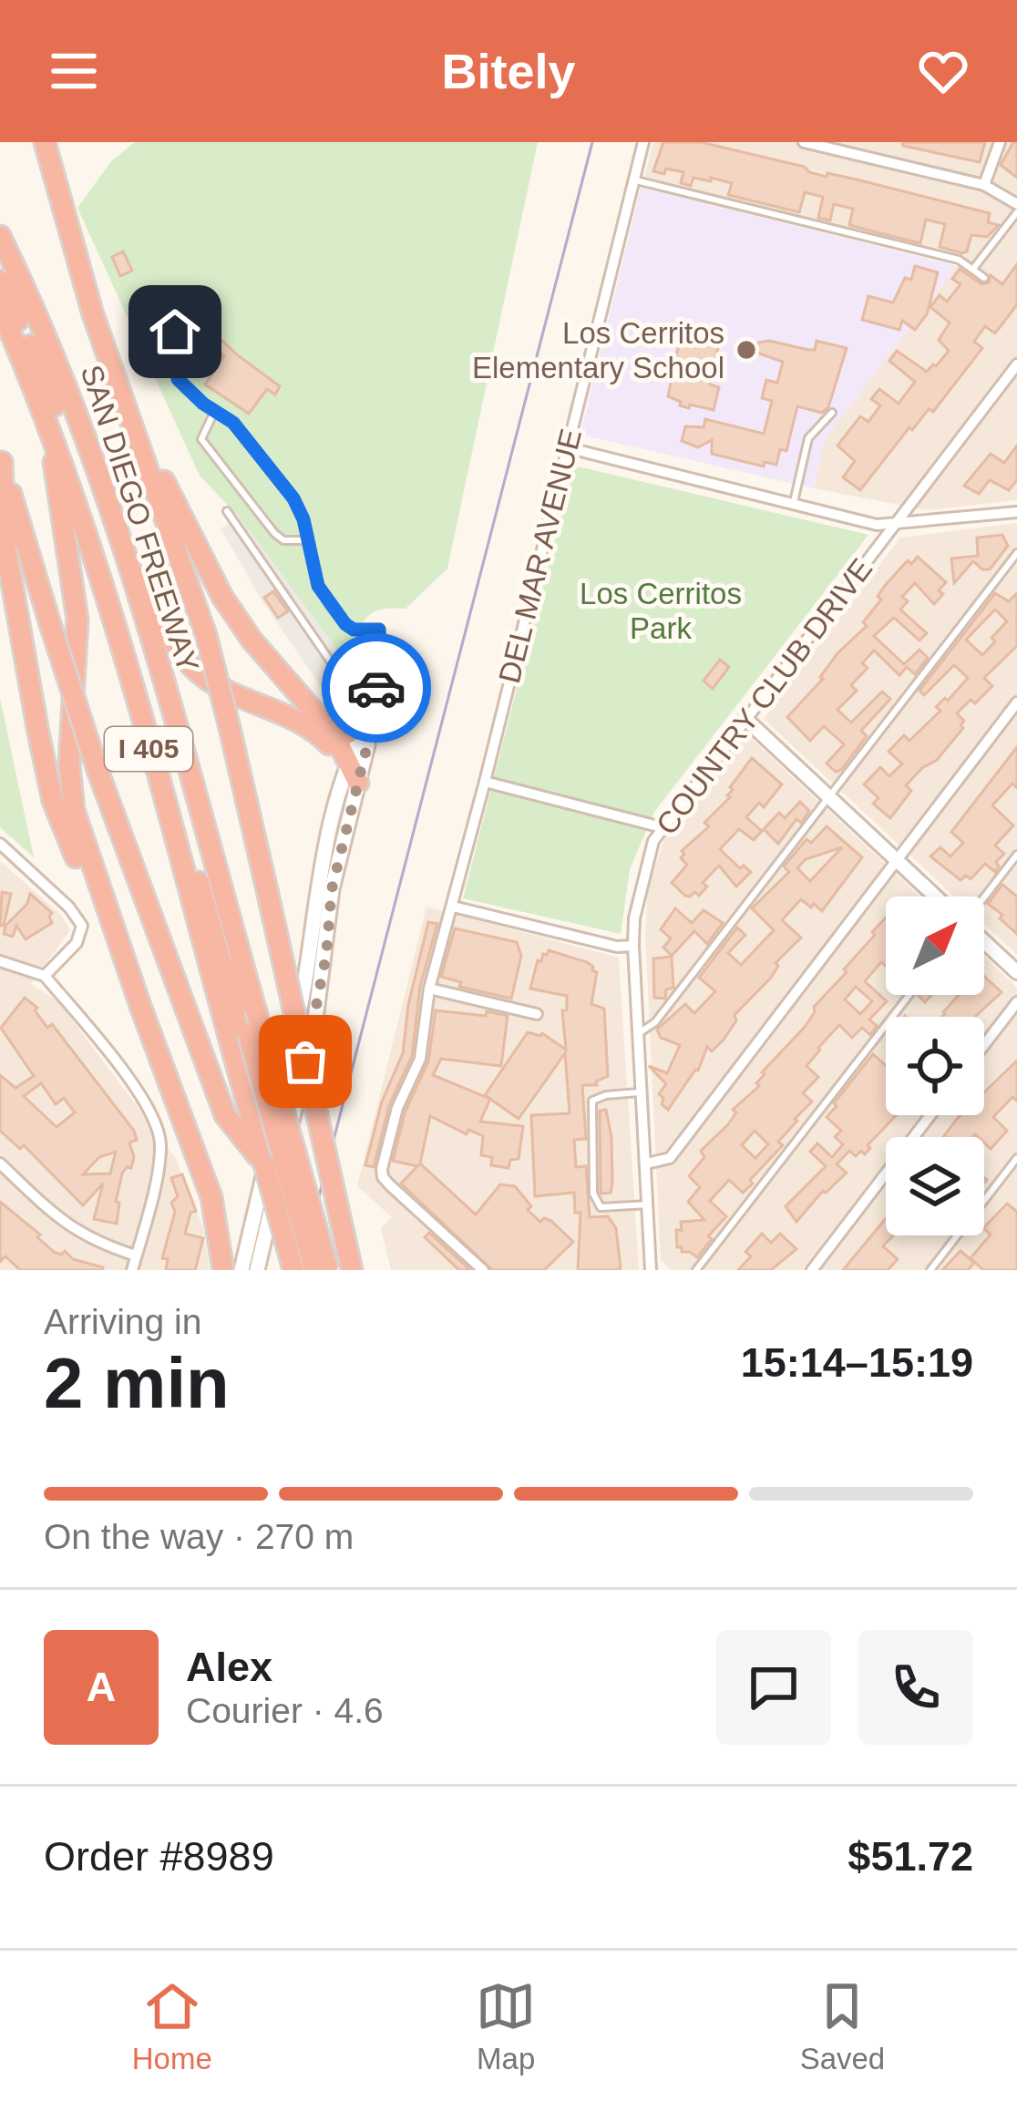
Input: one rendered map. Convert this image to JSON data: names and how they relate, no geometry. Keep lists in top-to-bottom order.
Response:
{
  "streets": {
    "highway": ["SAN DIEGO FREEWAY", "I 405"],
    "street": ["DEL MAR AVENUE", "COUNTRY CLUB DRIVE"]
  },
  "parks": ["Los Cerritos Park"],
  "places": ["Los Cerritos Elementary School"],
  "north": "top right",
  "page": {
    "header": "Bitely",
    "heading": ["2 min", "Arriving in", "15:14–15:19"],
    "panel": [
      "Alex",
      "Courier · 4.6",
      "Order #8989",
      "$51.72"
    ],
    "bar": "On the way · 270 m",
    "round": "A",
    "tabs": ["Home", "Map", "Saved"]
  }
}
